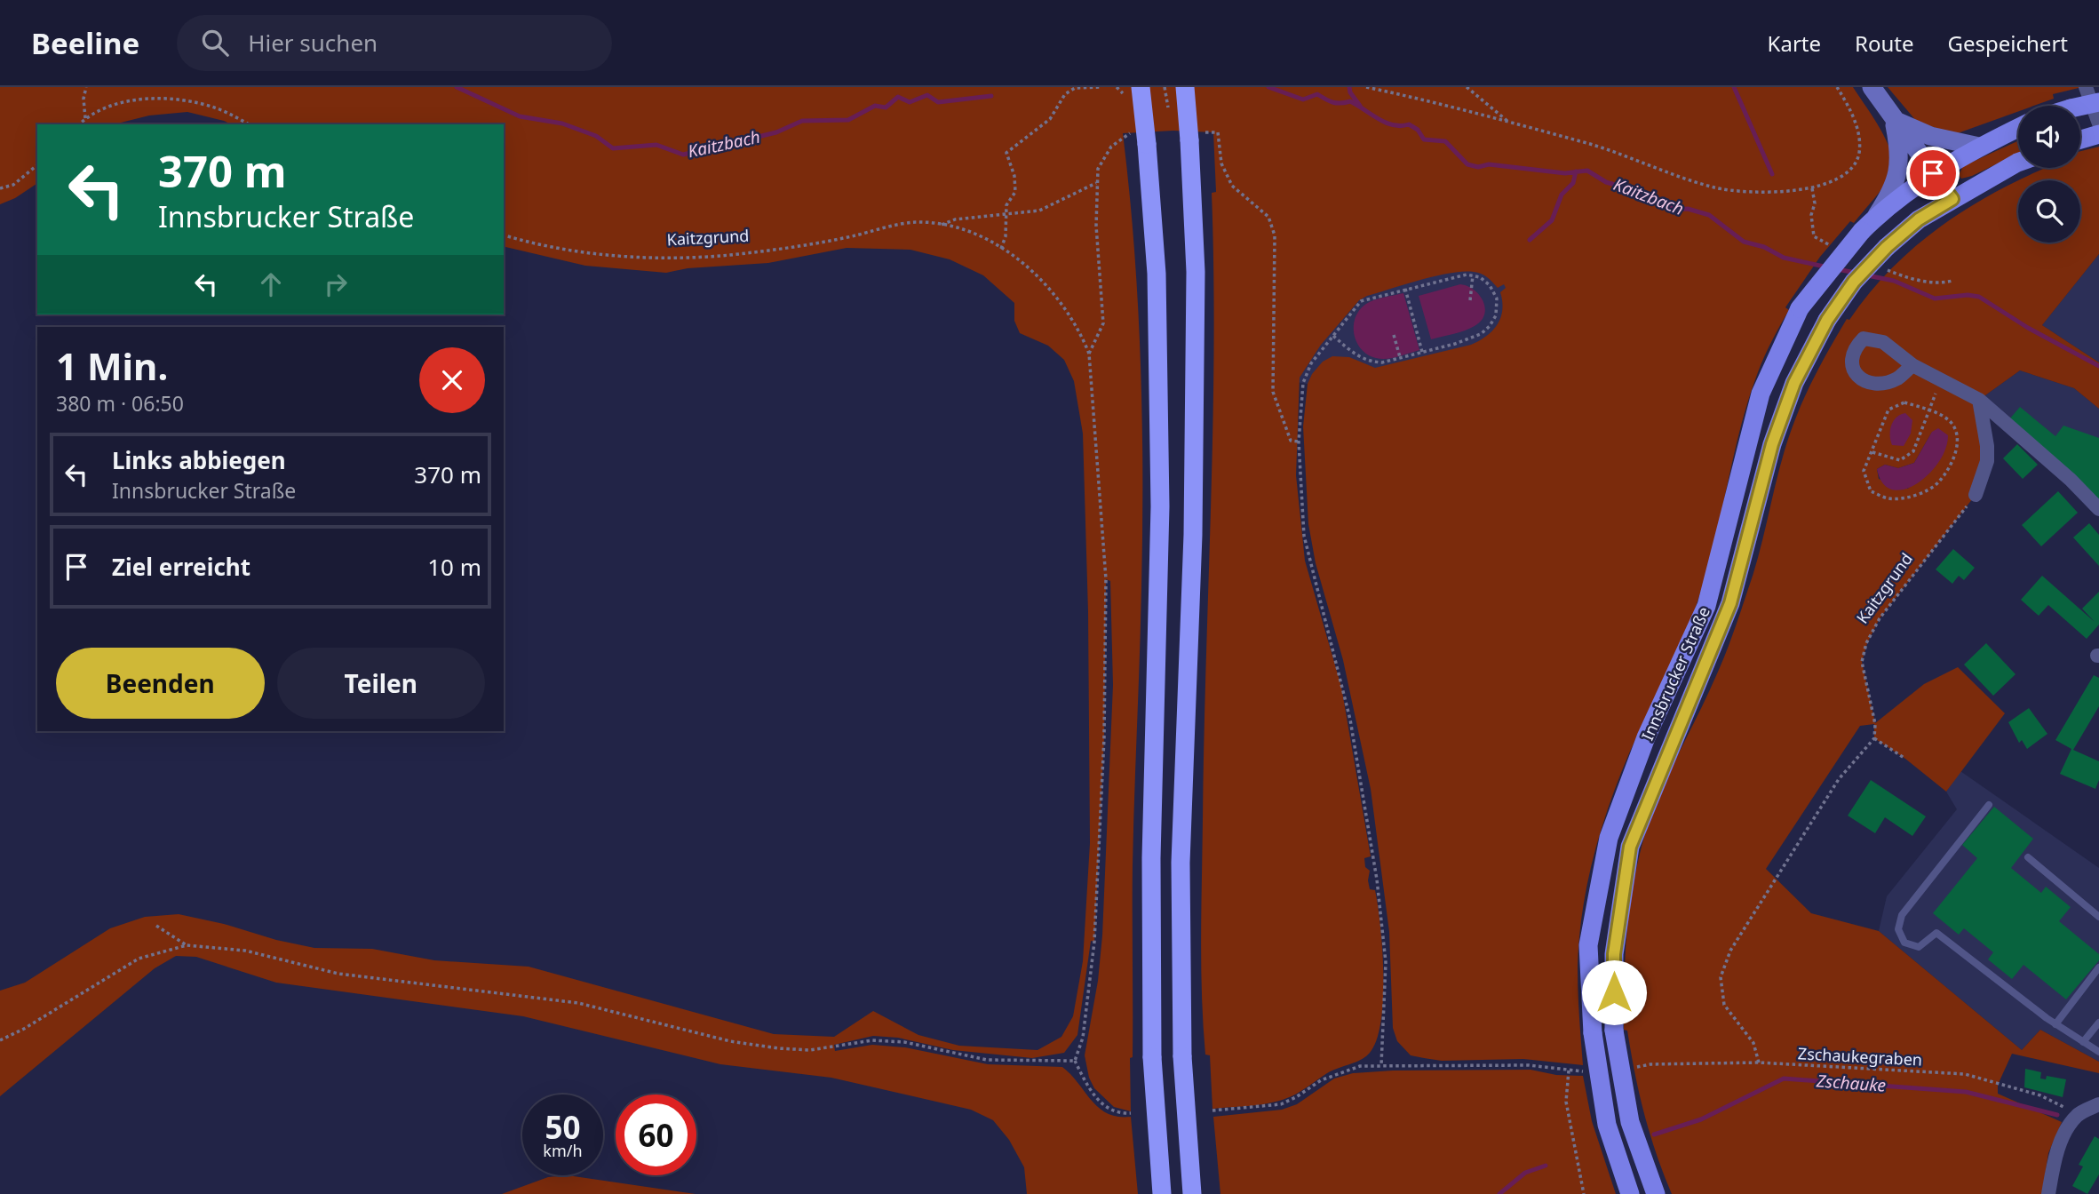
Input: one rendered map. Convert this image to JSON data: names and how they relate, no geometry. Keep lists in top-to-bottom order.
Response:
{
  "streets": {
    "main road": ["Innsbrucker Straße"],
    "path": ["Kaitzgrund", "Zschaukegraben"]
  },
  "water": ["Kaitzbach", "Zschauke"],
  "page": {
    "header": "Beeline",
    "search": "Hier suchen",
    "nav": ["Karte", "Route", "Gespeichert"],
    "turn": ["370 m", "Innsbrucker Straße"],
    "heading": ["1 Min.", "380 m · 06:50"],
    "list": [
      {
        "name": "Links abbiegen",
        "note": "Innsbrucker Straße",
        "value": "370 m"
      },
      {
        "name": "Ziel erreicht",
        "value": "10 m"
      }
    ],
    "buttons": ["Beenden", "Teilen"],
    "speed": "50 km/h",
    "limit": "60"
  }
}
